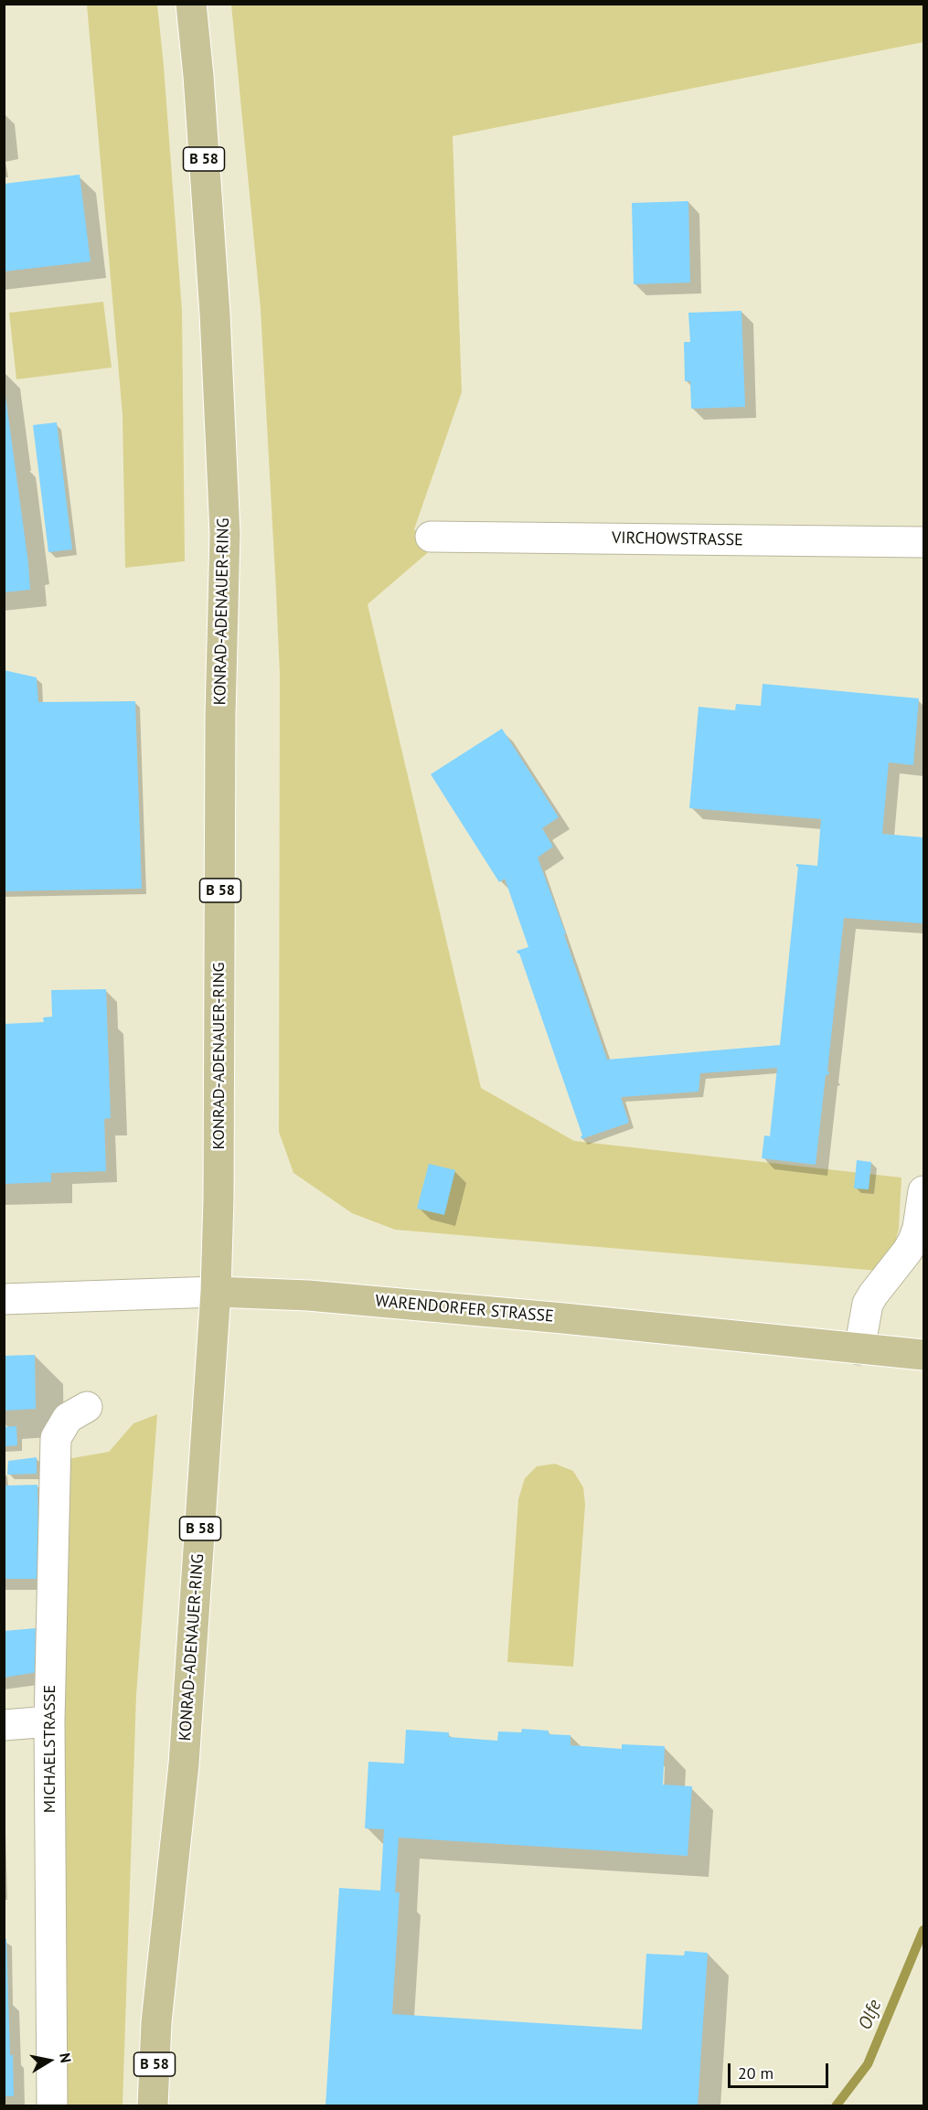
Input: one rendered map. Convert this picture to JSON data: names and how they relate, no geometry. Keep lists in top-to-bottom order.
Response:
{
  "streets": {
    "main road": ["B 58", "KONRAD-ADENAUER-RING", "WARENDORFER STRASSE"],
    "street": ["VIRCHOWSTRASSE", "MICHAELSTRASSE"]
  },
  "crossings": [
    ["KONRAD-ADENAUER-RING", "WARENDORFER STRASSE"]
  ],
  "water": ["Olfe"],
  "scale_bar": "20 m",
  "north": "right"
}
